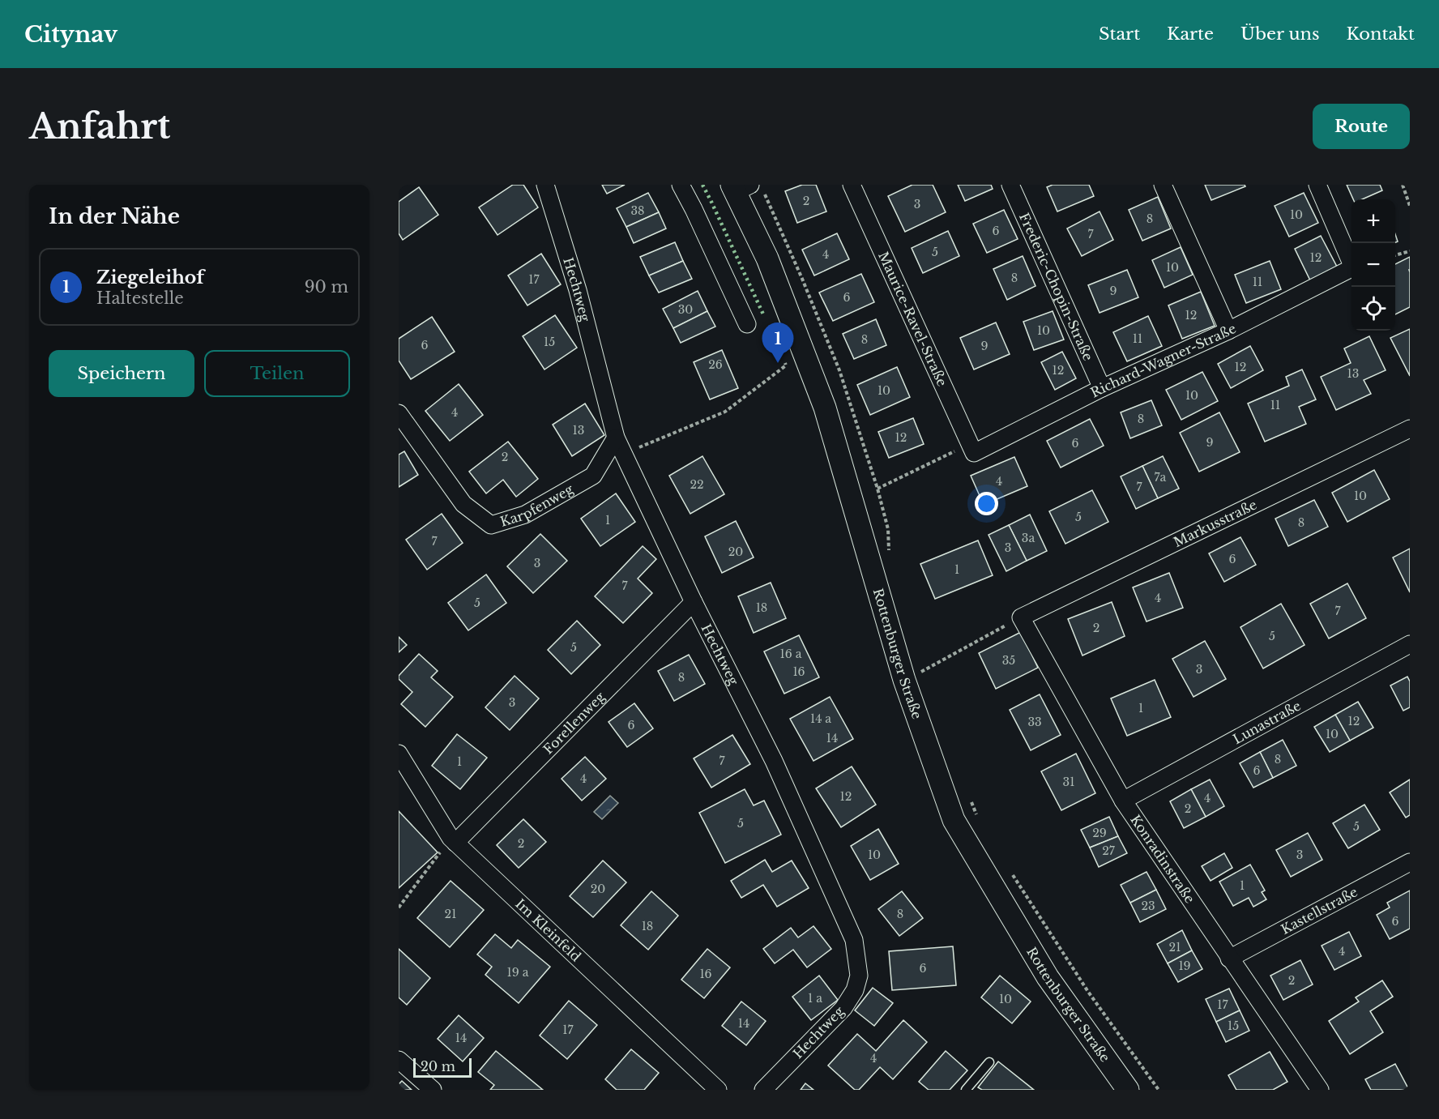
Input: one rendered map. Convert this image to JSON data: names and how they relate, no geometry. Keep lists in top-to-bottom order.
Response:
{
  "streets": {
    "street": [
      "Frederic-Chopin-Straße",
      "Hechtweg",
      "Maurice-Ravel-Straße",
      "Richard-Wagner-Straße",
      "Karpfenweg",
      "Markusstraße",
      "Rottenburger Straße",
      "Lunastraße",
      "Forellenweg",
      "Konradinstraße",
      "Kastellstraße",
      "Im Kleinfeld"
    ]
  },
  "crossings": [
    ["Frederic-Chopin-Straße", "Richard-Wagner-Straße"],
    ["Hechtweg", "Karpfenweg"],
    ["Hechtweg", "Forellenweg"],
    ["Maurice-Ravel-Straße", "Richard-Wagner-Straße"],
    ["Markusstraße", "Konradinstraße"],
    ["Lunastraße", "Konradinstraße"],
    ["Forellenweg", "Im Kleinfeld"],
    ["Konradinstraße", "Kastellstraße"]
  ],
  "house_numbers": [
    "2",
    "3",
    "38",
    "10",
    "8",
    "6",
    "7",
    "5",
    "4",
    "12",
    "10",
    "8",
    "17",
    "11",
    "9",
    "6",
    "30",
    "12",
    "10",
    "11",
    "8",
    "15",
    "6",
    "9",
    "26",
    "12",
    "12",
    "13",
    "10",
    "10",
    "11",
    "4",
    "8",
    "13",
    "12",
    "9",
    "6",
    "2",
    "7a",
    "4",
    "22",
    "7",
    "10",
    "5",
    "1",
    "8",
    "3a",
    "7",
    "3",
    "20",
    "6",
    "3",
    "1",
    "7",
    "4",
    "5",
    "18",
    "7",
    "2",
    "5",
    "5",
    "16 a",
    "35",
    "3",
    "16",
    "8",
    "3",
    "1",
    "14 a",
    "12",
    "33",
    "6",
    "10",
    "14",
    "8",
    "7",
    "1",
    "6",
    "4",
    "31",
    "12",
    "4",
    "2",
    "5",
    "5",
    "29",
    "2",
    "27",
    "10",
    "3",
    "1",
    "20",
    "23",
    "21",
    "8",
    "6",
    "18",
    "21",
    "4",
    "19",
    "6",
    "19 a",
    "16",
    "2",
    "1 a",
    "10",
    "17",
    "14",
    "15",
    "17",
    "14",
    "4"
  ],
  "scale_bar": "20 m",
  "page": {
    "header": "Citynav",
    "nav": [
      "Start",
      "Karte",
      "Über uns",
      "Kontakt"
    ],
    "buttons": [
      "Route",
      ["Speichern", "Teilen"]
    ],
    "title": "Anfahrt",
    "heading": "In der Nähe",
    "map_buttons": ["+", "−"],
    "list": [
      {
        "mark": "1",
        "name": "Ziegeleihof",
        "note": "Haltestelle",
        "value": "90 m"
      }
    ],
    "pins": "1",
    "scale": "20 m"
  }
}
